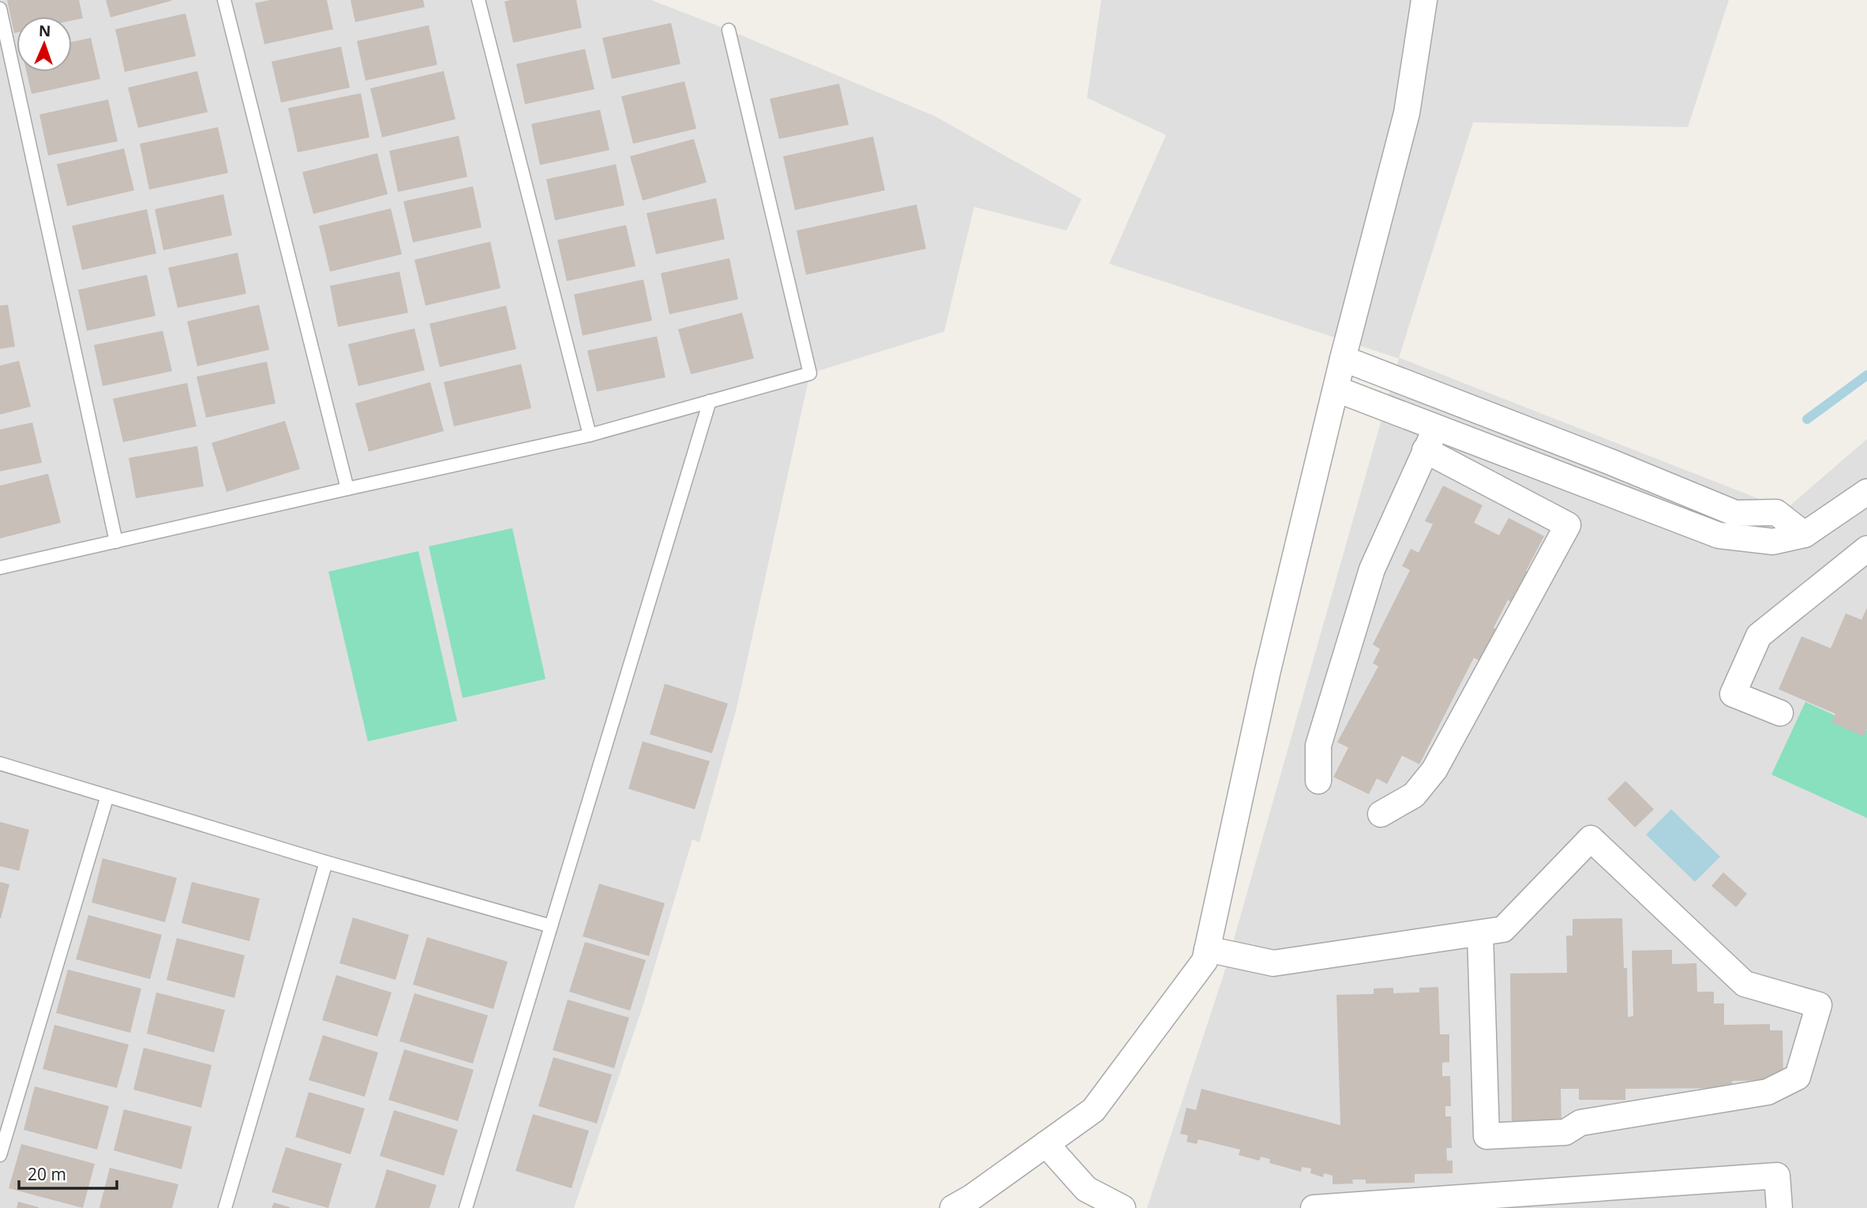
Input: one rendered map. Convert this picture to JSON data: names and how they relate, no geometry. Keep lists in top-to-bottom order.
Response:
{
  "scale_bar": "20 m",
  "north": "top"
}
